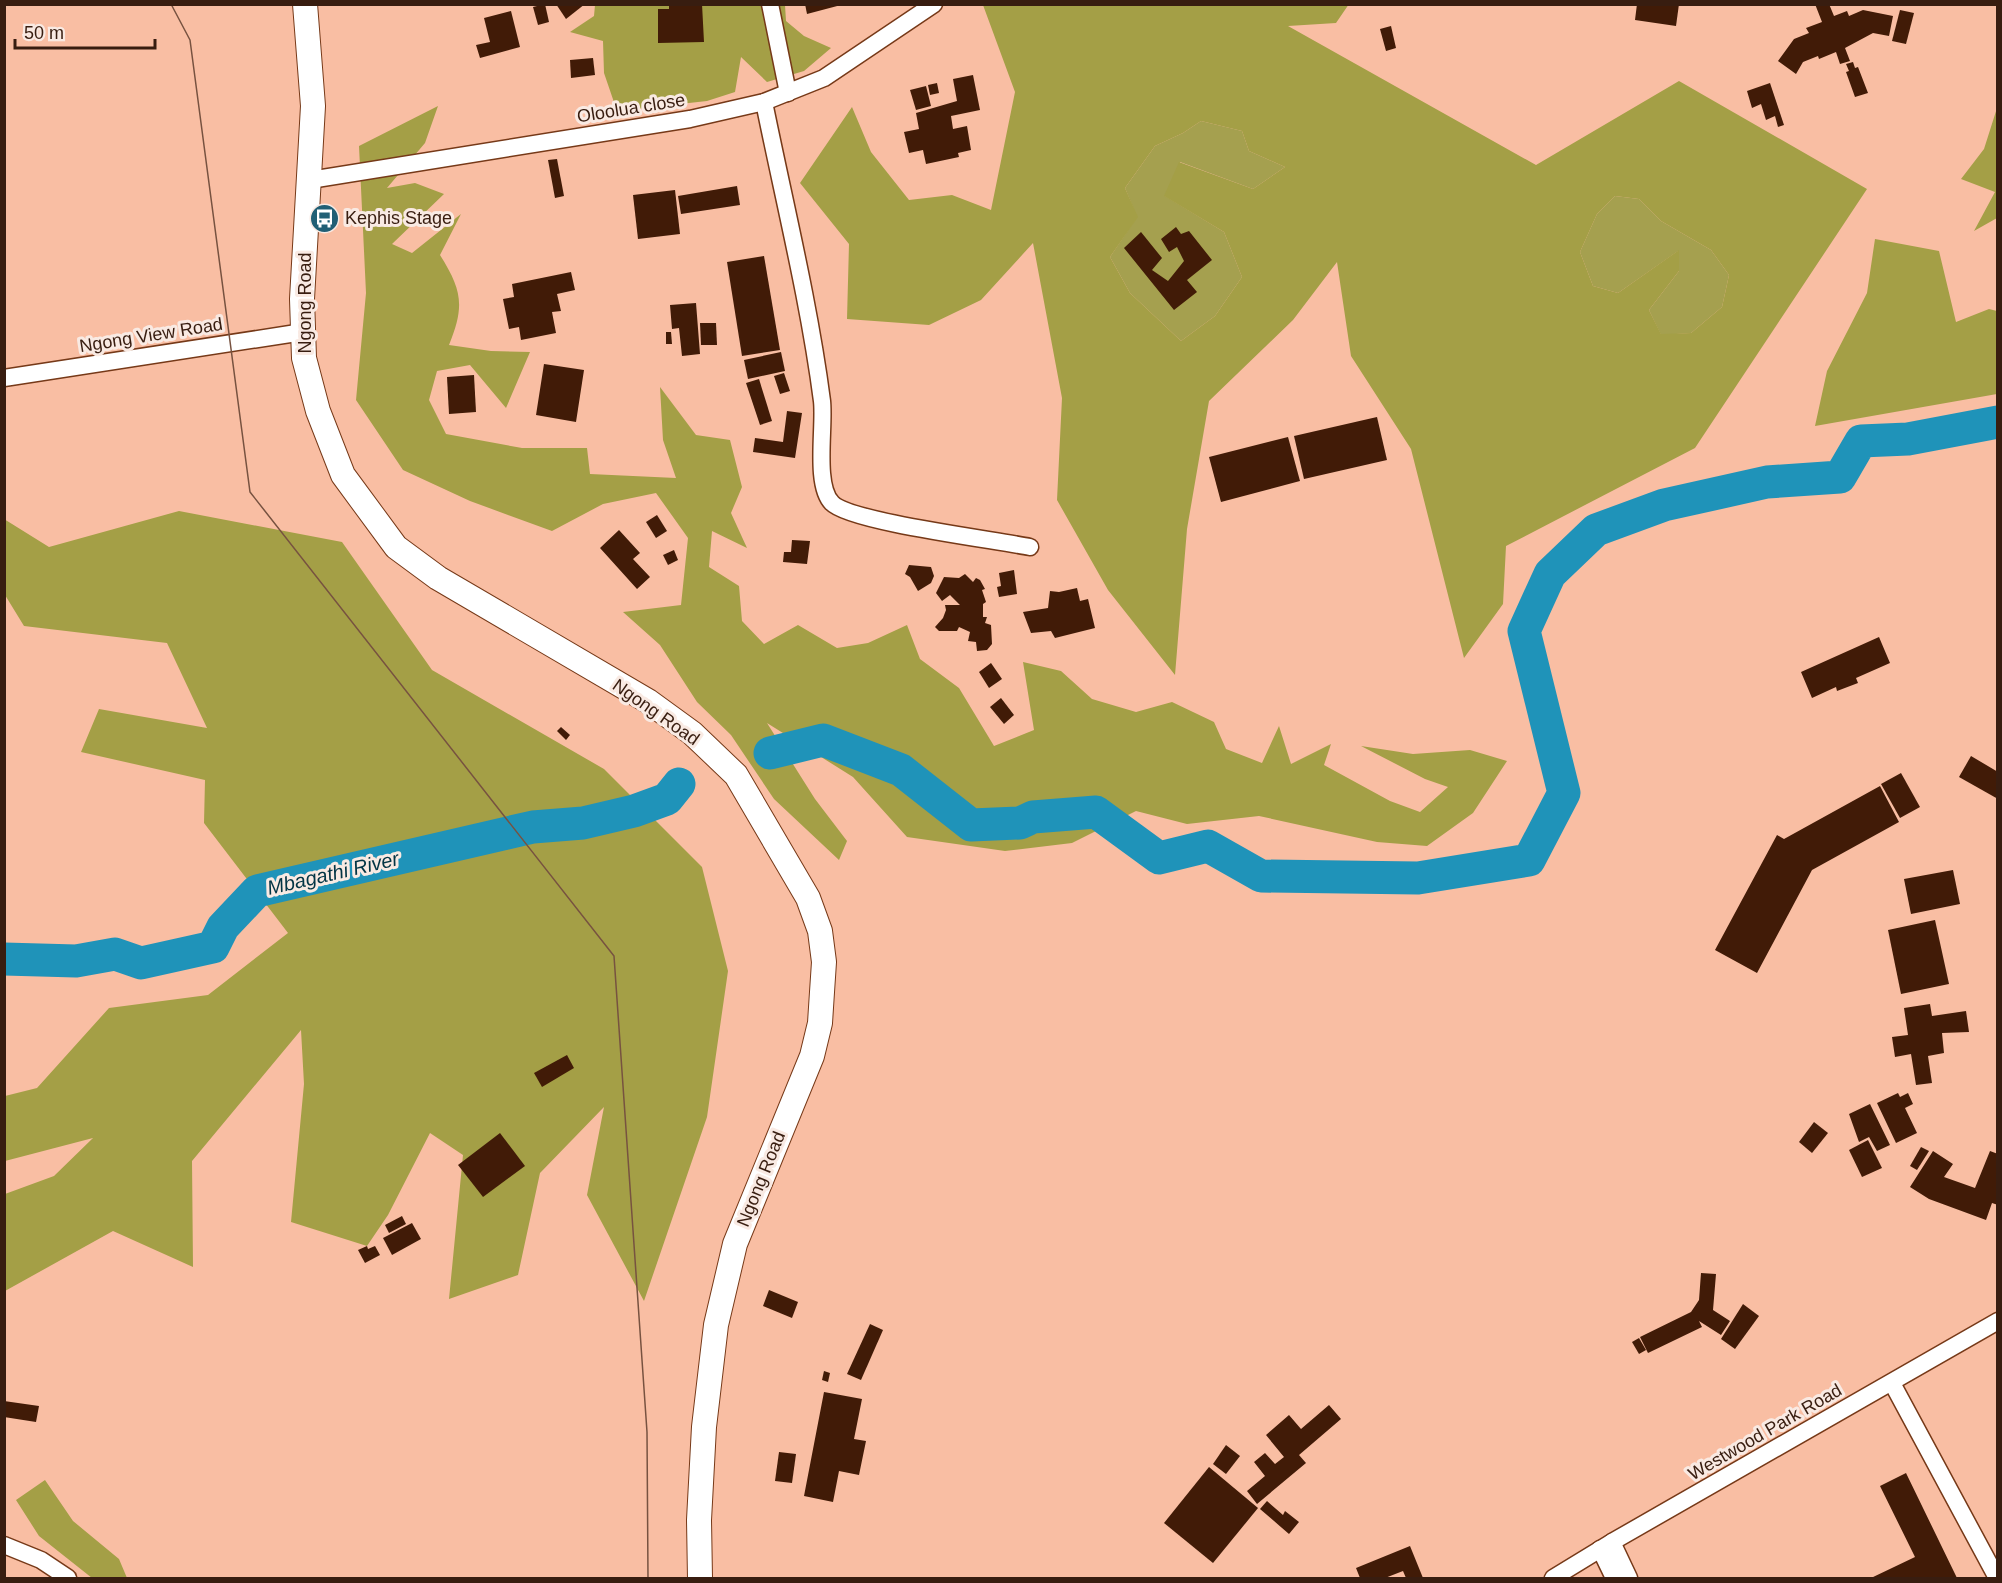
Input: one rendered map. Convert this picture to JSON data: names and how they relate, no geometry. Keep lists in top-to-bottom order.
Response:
{
  "streets": {
    "main road": ["Ngong Road"],
    "street": ["Oloolua close", "Ngong View Road", "Westwood Park Road"]
  },
  "crossings": [
    ["Oloolua close", "Ngong Road"],
    ["Ngong Road", "Ngong View Road"]
  ],
  "water": ["Mbagathi River"],
  "places": {
    "bus stop": ["Kephis Stage"]
  },
  "scale_bar": "50 m"
}
